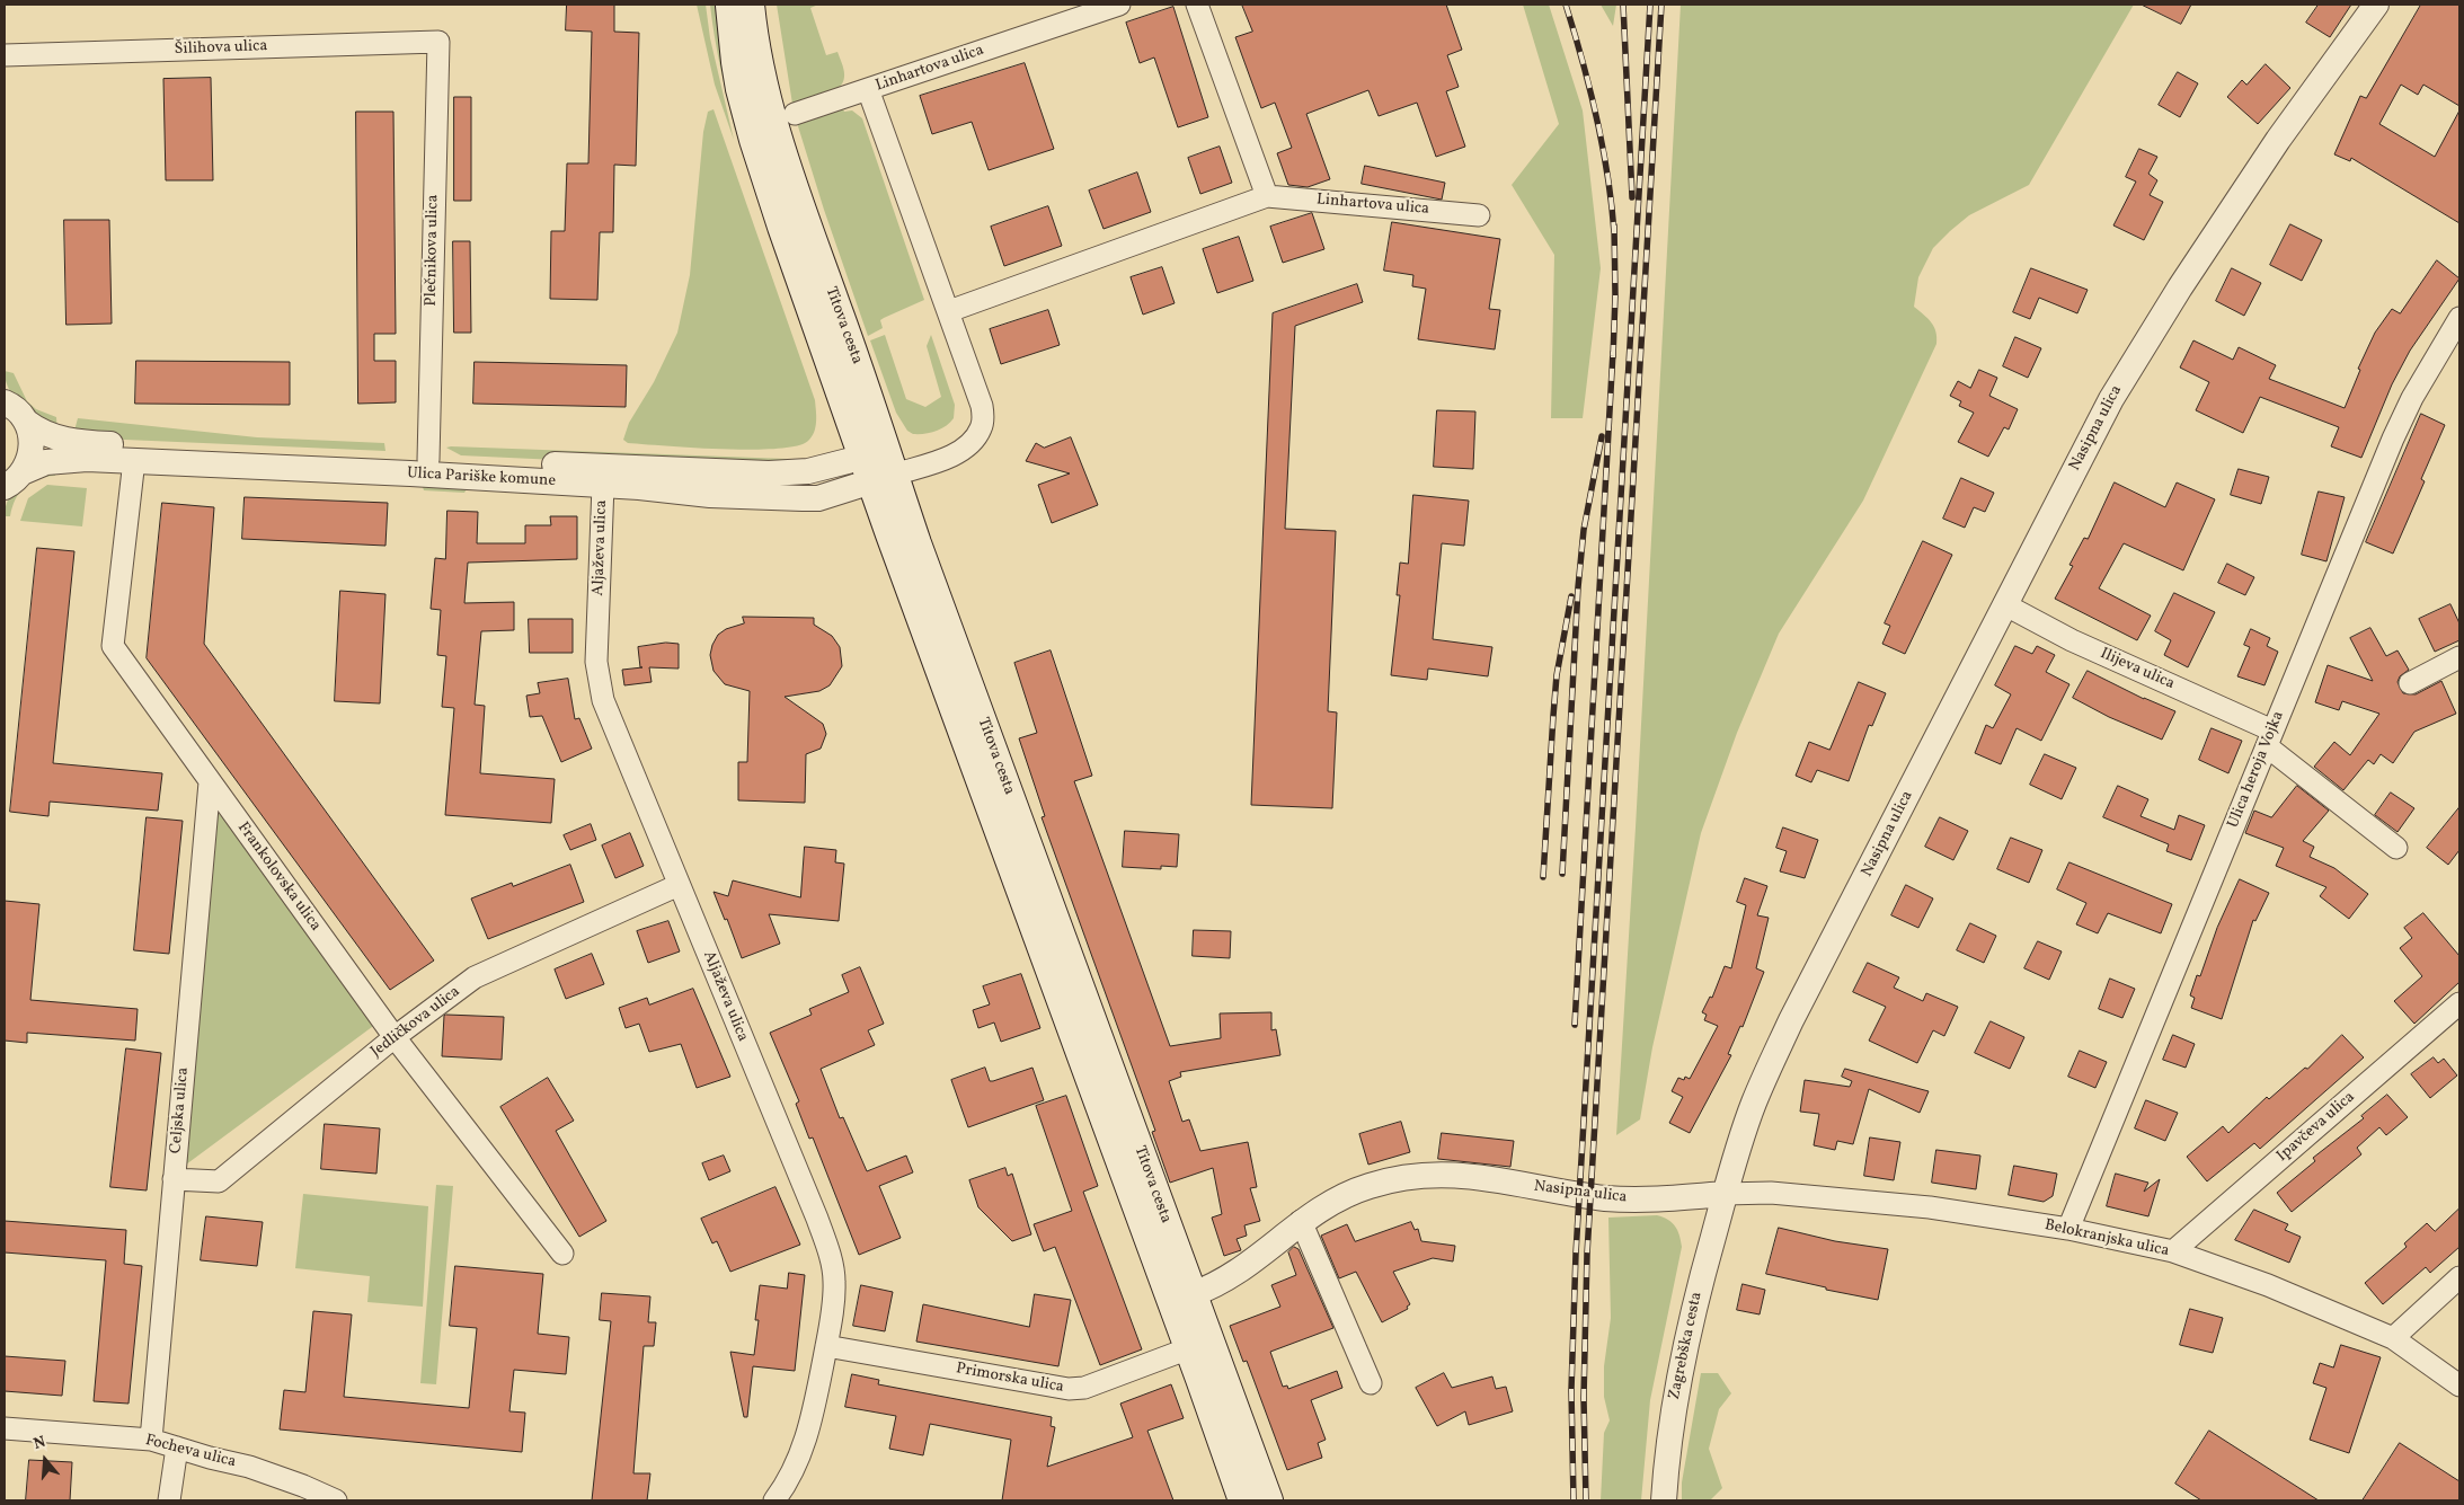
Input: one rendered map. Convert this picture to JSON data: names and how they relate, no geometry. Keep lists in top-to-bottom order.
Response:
{
  "streets": {
    "main road": ["Titova cesta"],
    "street": [
      "Šilihova ulica",
      "Linhartova ulica",
      "Plečnikova ulica",
      "Nasipna ulica",
      "Ulica Pariške komune",
      "Aljaževa ulica",
      "Ilijeva ulica",
      "Ulica heroja Vojka",
      "Frankolovska ulica",
      "Jedličkova ulica",
      "Celjska ulica",
      "Ipavčeva ulica",
      "Belokranjska ulica",
      "Zagrebška cesta",
      "Primorska ulica",
      "Focheva ulica"
    ]
  },
  "crossings": [
    ["Šilihova ulica", "Plečnikova ulica"],
    ["Linhartova ulica", "Titova cesta"],
    ["Linhartova ulica", "Ulica Pariške komune"],
    ["Titova cesta", "Nasipna ulica"],
    ["Titova cesta", "Ulica Pariške komune"],
    ["Titova cesta", "Primorska ulica"],
    ["Nasipna ulica", "Ilijeva ulica"],
    ["Nasipna ulica", "Belokranjska ulica"],
    ["Nasipna ulica", "Zagrebška cesta"],
    ["Ulica Pariške komune", "Aljaževa ulica"],
    ["Ulica Pariške komune", "Frankolovska ulica"],
    ["Aljaževa ulica", "Jedličkova ulica"],
    ["Aljaževa ulica", "Primorska ulica"],
    ["Ilijeva ulica", "Ulica heroja Vojka"],
    ["Ulica heroja Vojka", "Belokranjska ulica"],
    ["Frankolovska ulica", "Jedličkova ulica"],
    ["Frankolovska ulica", "Celjska ulica"],
    ["Jedličkova ulica", "Celjska ulica"],
    ["Celjska ulica", "Focheva ulica"],
    ["Ipavčeva ulica", "Belokranjska ulica"],
    ["Belokranjska ulica", "Zagrebška cesta"]
  ],
  "north": "top"
}
